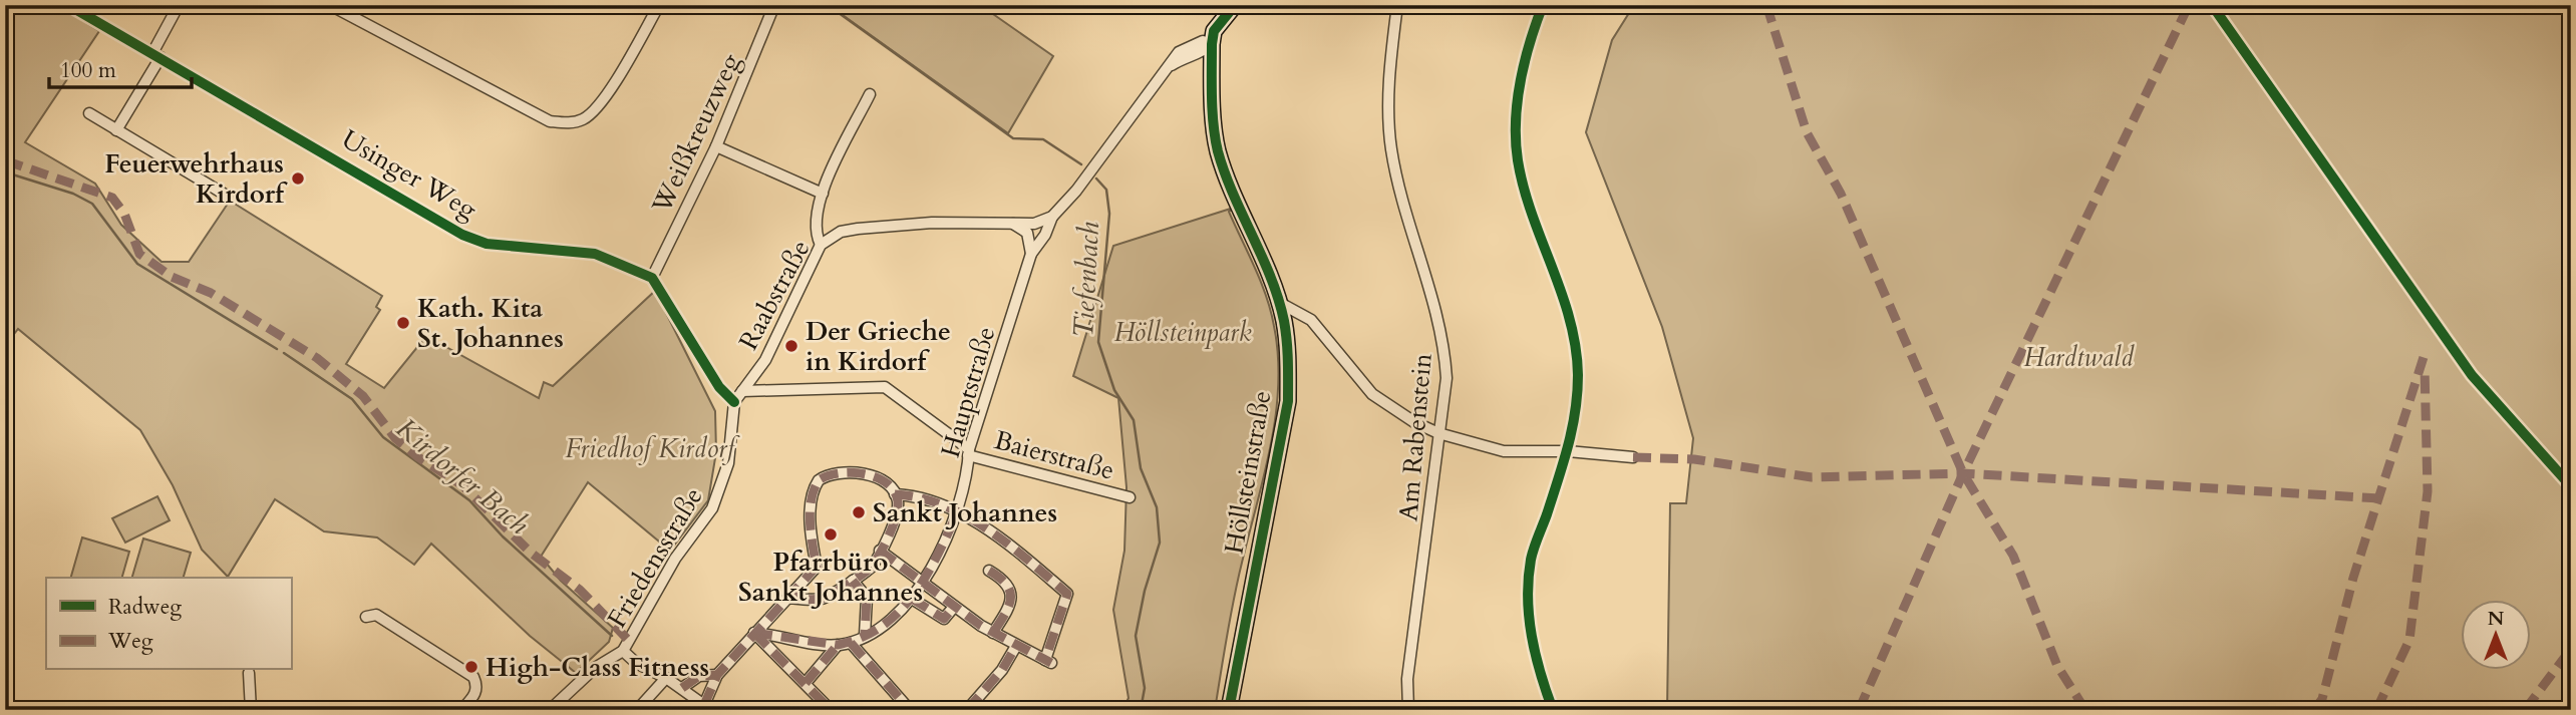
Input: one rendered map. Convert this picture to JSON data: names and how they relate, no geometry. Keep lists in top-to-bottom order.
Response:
{
  "streets": {
    "street": [
      "Weißkreuzweg",
      "Usinger Weg",
      "Raabstraße",
      "Hauptstraße",
      "Am Rabenstein",
      "Baierstraße",
      "Höllsteinstraße",
      "Friedensstraße"
    ]
  },
  "crossings": [
    ["Weißkreuzweg", "Usinger Weg"],
    ["Raabstraße", "Hauptstraße"],
    ["Raabstraße", "Friedensstraße"],
    ["Hauptstraße", "Baierstraße"]
  ],
  "water": ["Tiefenbach", "Kirdorfer Bach"],
  "parks": ["Höllsteinpark", "Hardtwald", "Friedhof Kirdorf"],
  "places": [
    "Feuerwehrhaus Kirdorf",
    "Kath. Kita St. Johannes",
    "Der Grieche in Kirdorf",
    "Sankt Johannes",
    "Pfarrbüro Sankt Johannes",
    "High-Class Fitness"
  ],
  "legend": ["Radweg", "Weg"],
  "scale_bar": "100 m",
  "north": "top"
}
